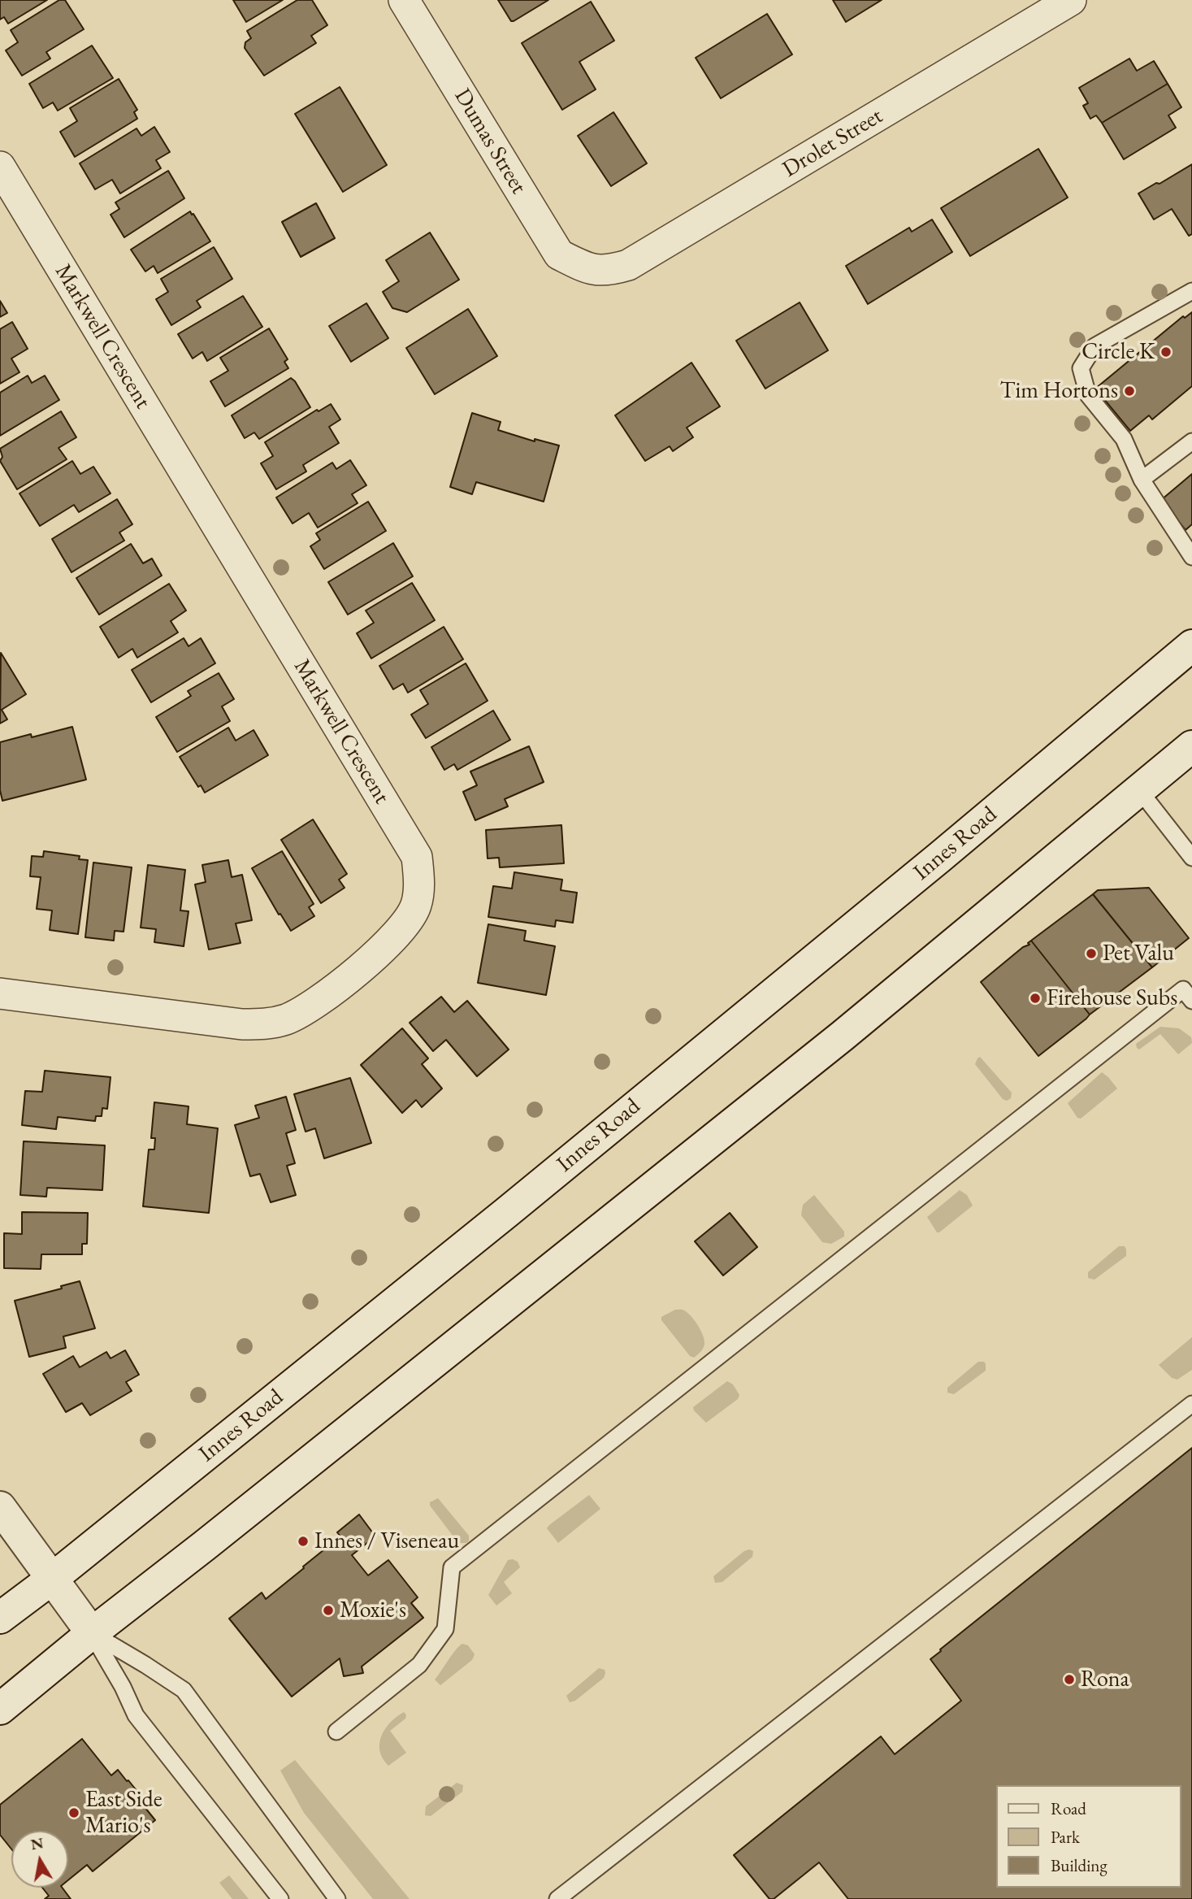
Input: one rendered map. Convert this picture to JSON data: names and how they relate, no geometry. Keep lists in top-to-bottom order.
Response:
{
  "streets": {
    "main road": ["Innes Road"],
    "street": ["Dumas Street", "Drolet Street", "Markwell Crescent"]
  },
  "crossings": [
    ["Dumas Street", "Drolet Street"]
  ],
  "places": [
    "Circle K",
    "Tim Hortons",
    "Pet Valu",
    "Firehouse Subs",
    "Innes / Viseneau",
    "Moxie's",
    "Rona",
    "East Side Mario's"
  ],
  "legend": ["Road", "Park", "Building"],
  "north": "top"
}
